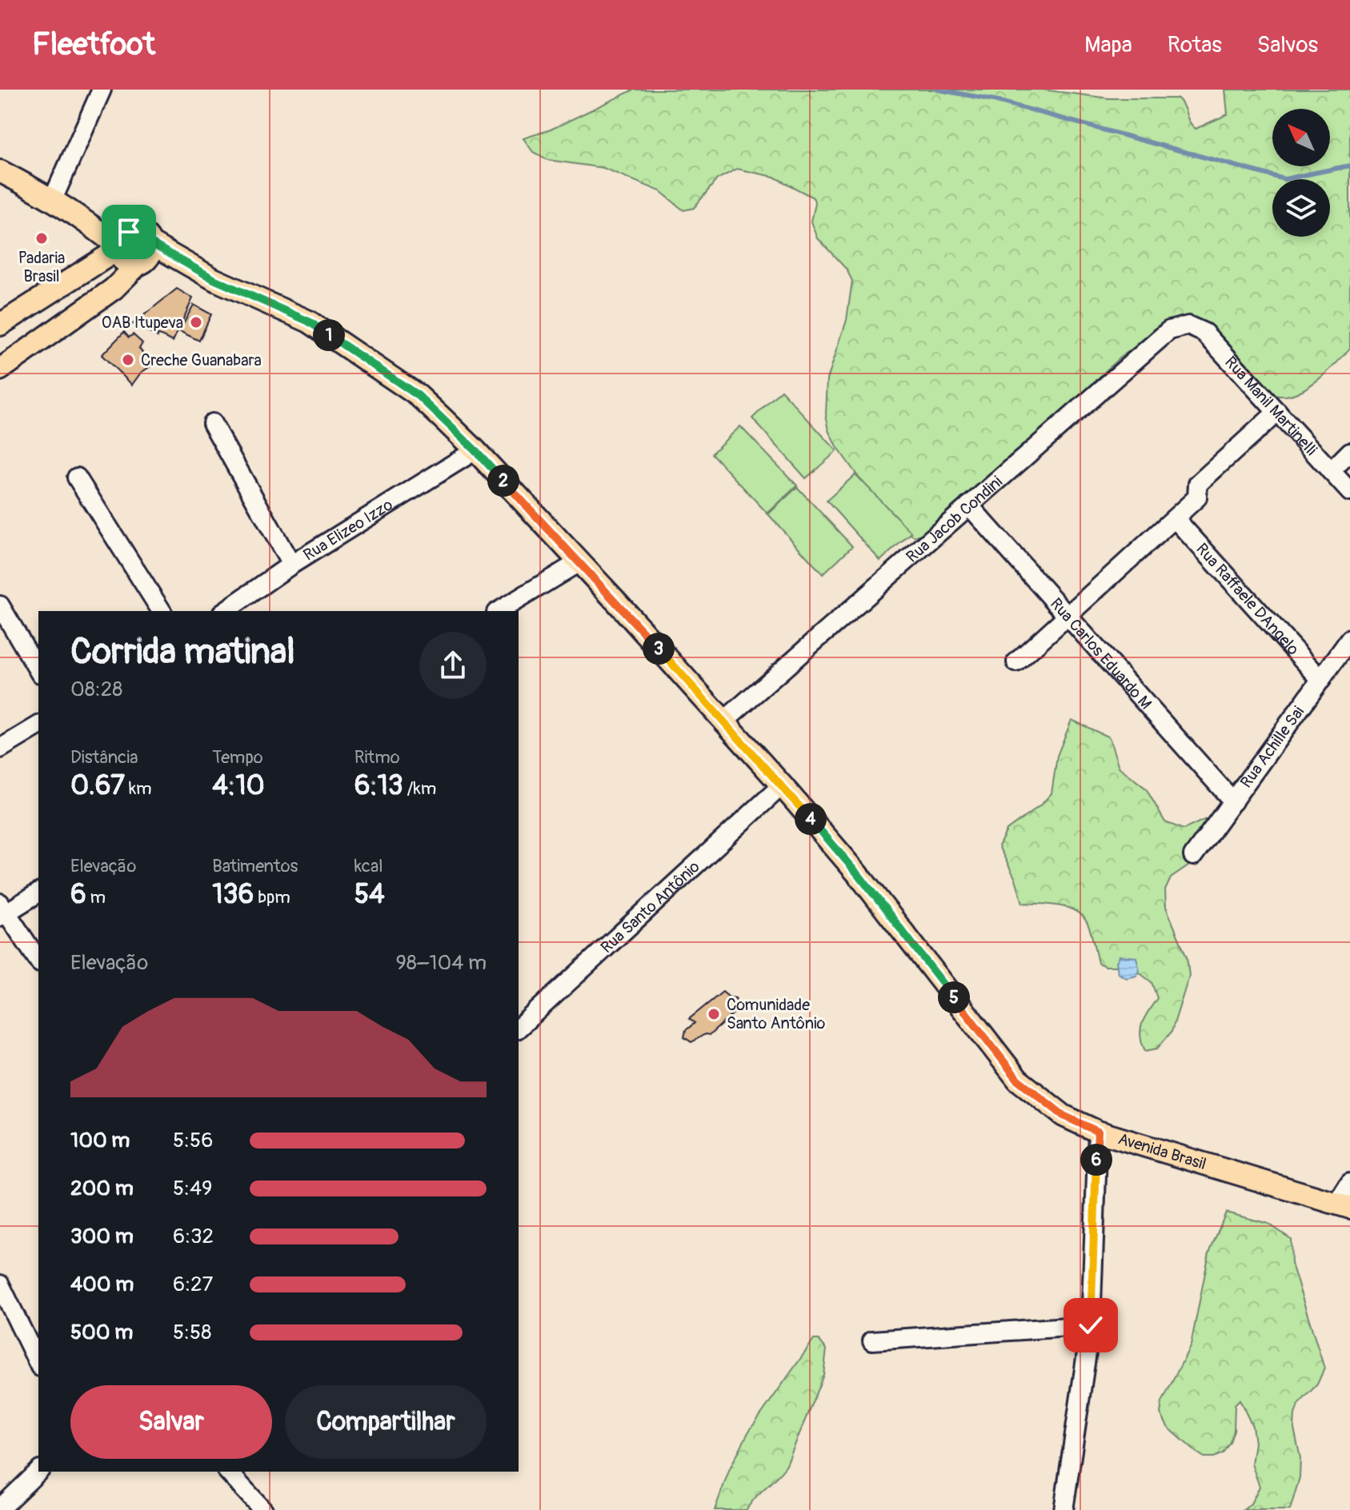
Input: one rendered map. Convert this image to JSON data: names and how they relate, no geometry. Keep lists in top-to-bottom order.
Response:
{
  "streets": {
    "main road": ["Avenida Brasil"],
    "street": [
      "Rua Manil Martinelli",
      "Rua Jacob Condini",
      "Rua Elizeo Izzo",
      "Rua Raffaele DAngelo",
      "Rua Carlos Eduardo M",
      "Rua Achille Sai",
      "Rua Santo Antônio"
    ]
  },
  "crossings": [
    ["Rua Manil Martinelli", "Rua Jacob Condini"],
    ["Rua Jacob Condini", "Rua Carlos Eduardo M"],
    ["Rua Jacob Condini", "Avenida Brasil"],
    ["Rua Elizeo Izzo", "Avenida Brasil"],
    ["Rua Raffaele DAngelo", "Rua Achille Sai"],
    ["Rua Carlos Eduardo M", "Rua Achille Sai"],
    ["Rua Santo Antônio", "Avenida Brasil"]
  ],
  "places": [
    "Padaria Brasil",
    "OAB Itupeva",
    "Creche Guanabara",
    "Comunidade Santo Antônio"
  ],
  "north": "top left",
  "page": {
    "header": "Fleetfoot",
    "nav": ["Mapa", "Rotas", "Salvos"],
    "pins": [
      "1",
      "2",
      "3",
      "4",
      "5",
      "6"
    ],
    "heading": ["Corrida matinal", "08:28"],
    "stats": [
      ["Distância", "0.67 km"],
      ["Tempo", "4:10"],
      ["Ritmo", "6:13 /km"],
      ["Elevação", "6 m"],
      ["Batimentos", "136 bpm"],
      ["kcal", "54"]
    ],
    "chart": ["Elevação", "98–104 m"],
    "list": [
      {
        "name": "100 m",
        "note": "5:56"
      },
      {
        "name": "200 m",
        "note": "5:49"
      },
      {
        "name": "300 m",
        "note": "6:32"
      },
      {
        "name": "400 m",
        "note": "6:27"
      },
      {
        "name": "500 m",
        "note": "5:58"
      }
    ],
    "buttons": ["Salvar", "Compartilhar"]
  }
}
